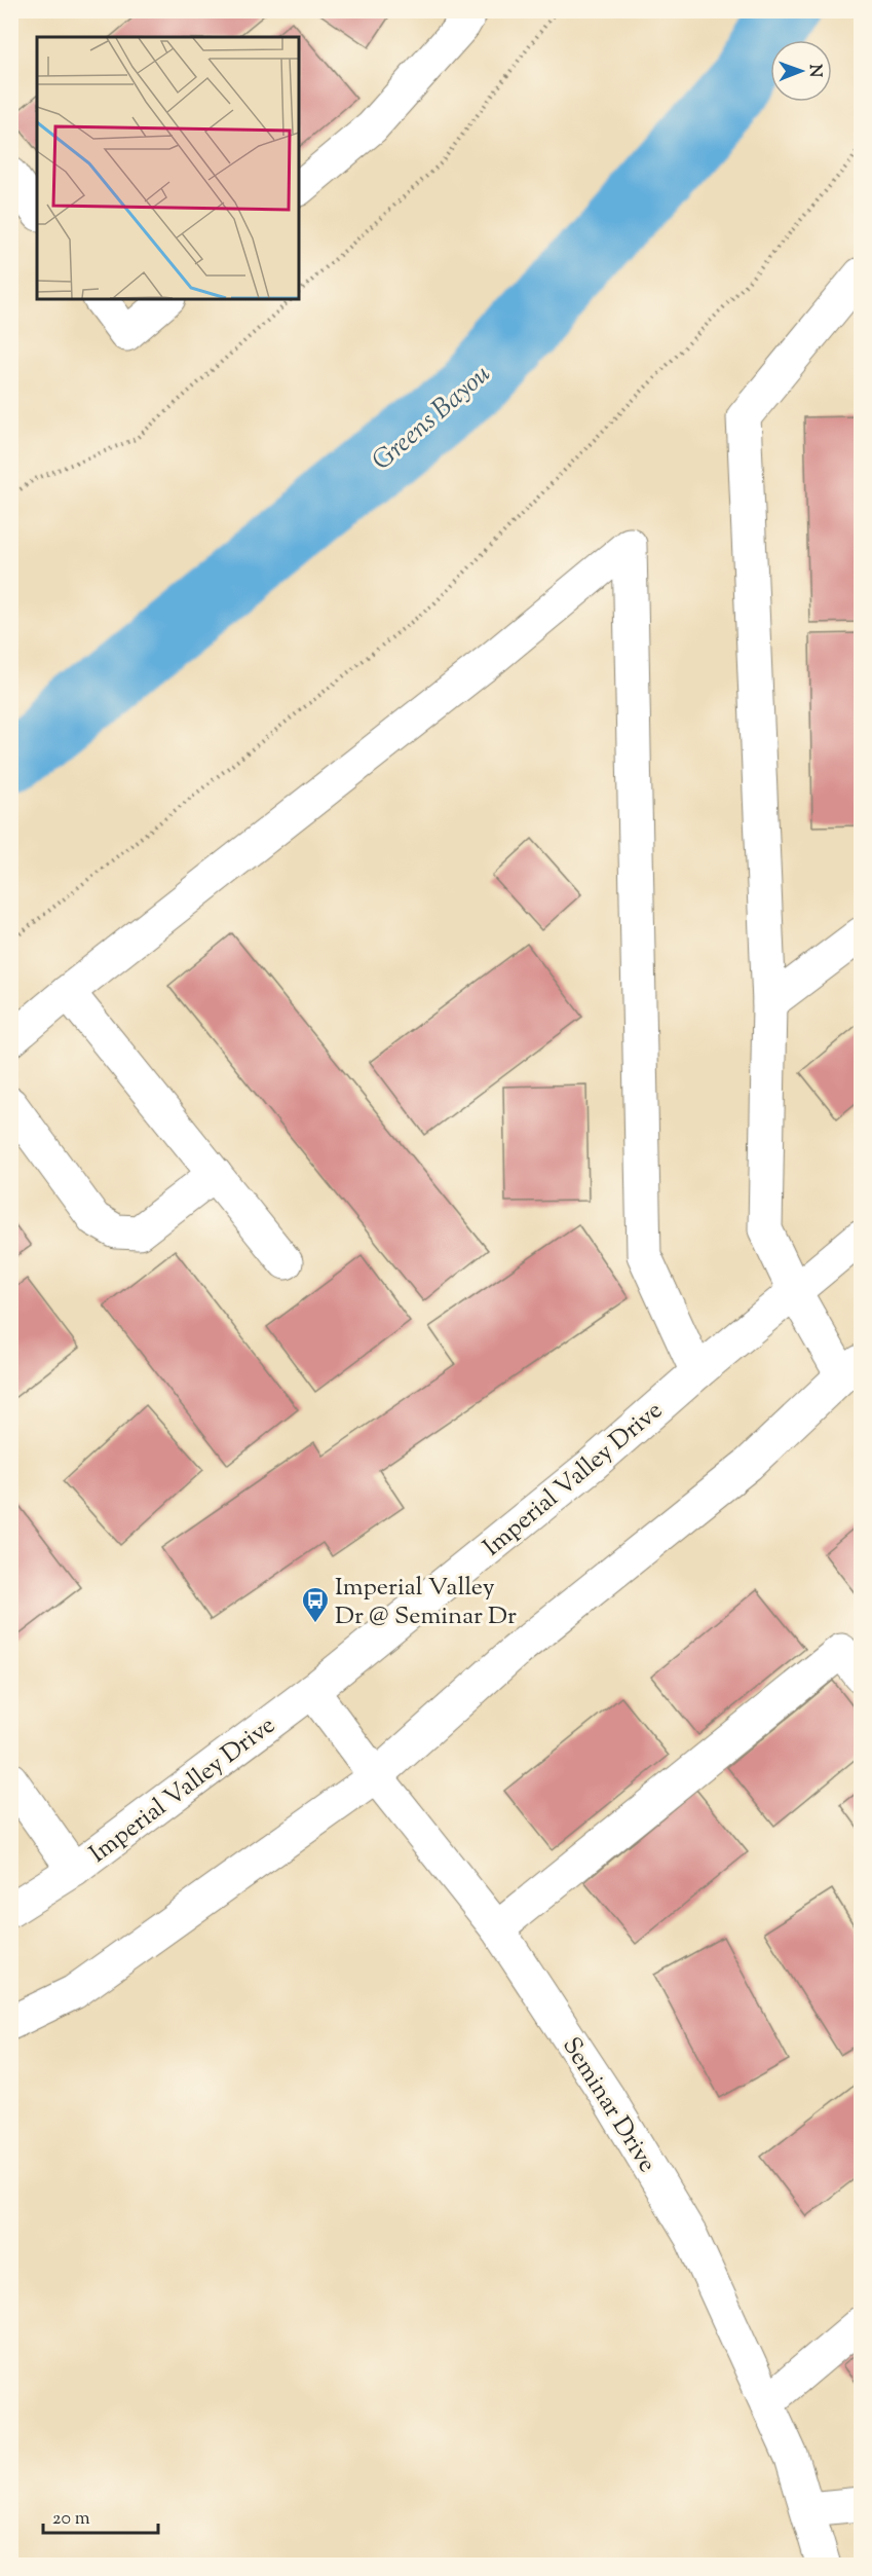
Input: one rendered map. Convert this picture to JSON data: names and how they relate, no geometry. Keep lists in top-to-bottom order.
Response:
{
  "streets": {
    "main road": ["Imperial Valley Drive", "Seminar Drive"]
  },
  "crossings": [
    ["Imperial Valley Drive", "Seminar Drive"]
  ],
  "water": ["Greens Bayou"],
  "places": {
    "bus stop": ["Imperial Valley Dr @ Seminar Dr"]
  },
  "scale_bar": "20 m",
  "north": "right"
}
